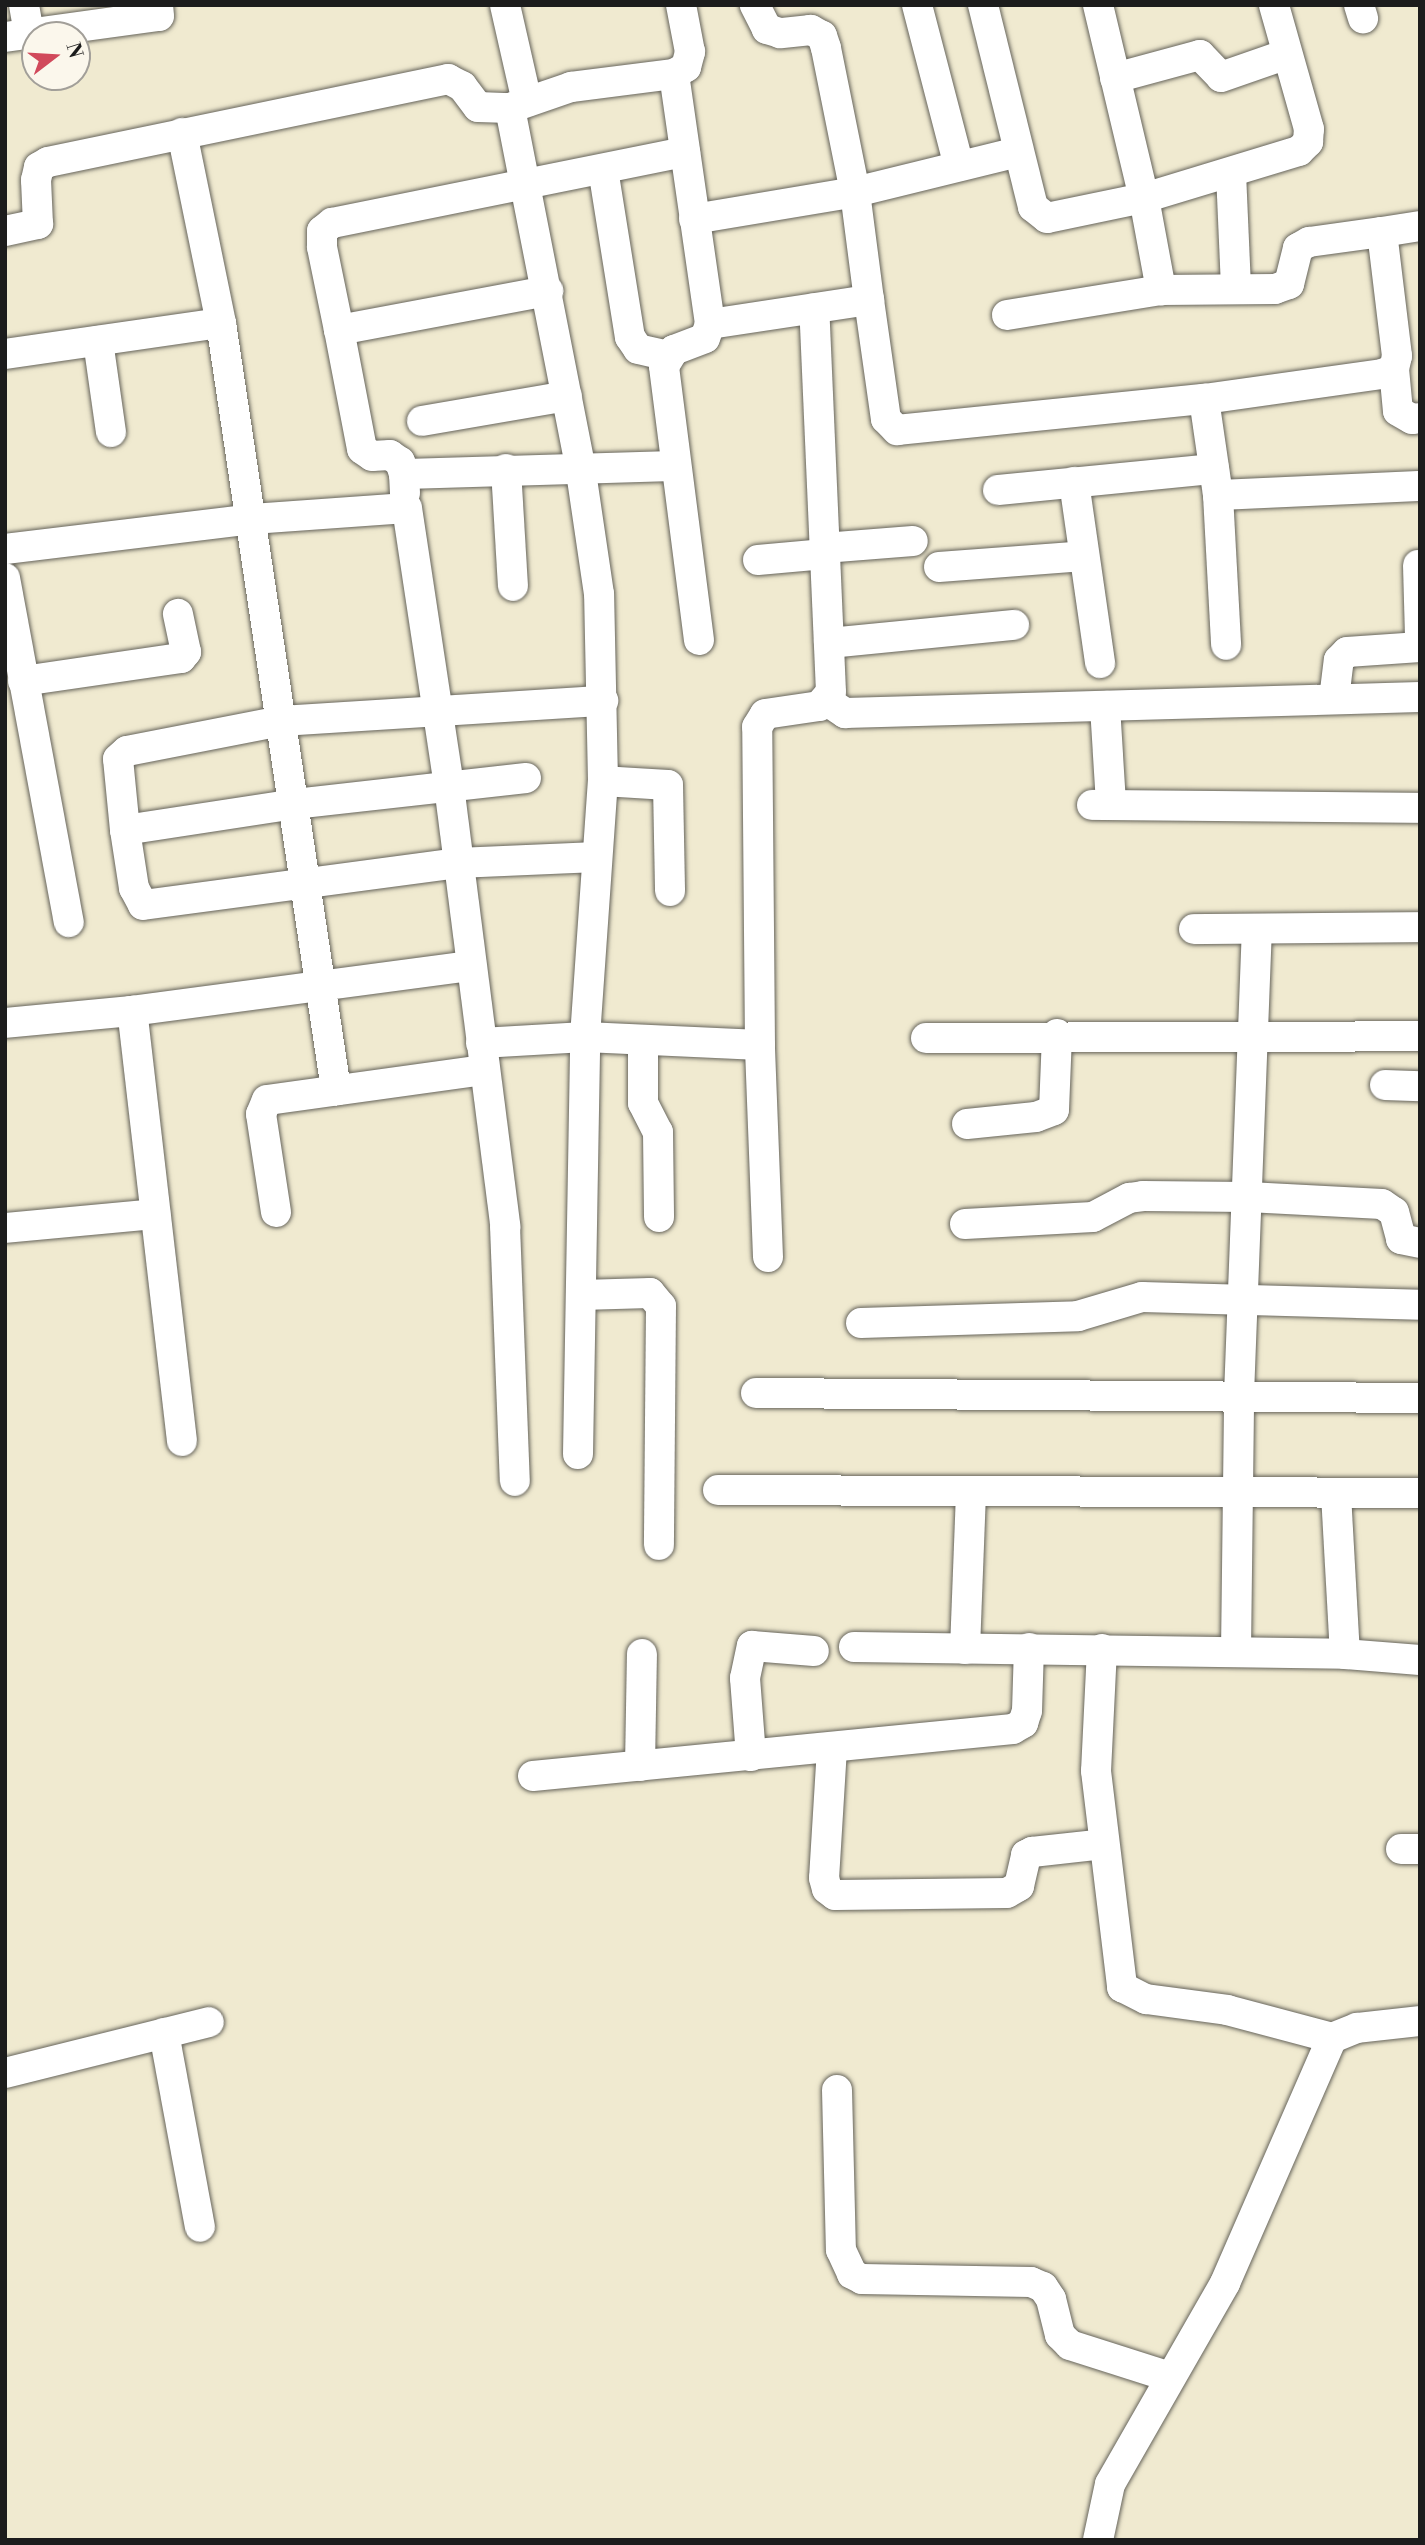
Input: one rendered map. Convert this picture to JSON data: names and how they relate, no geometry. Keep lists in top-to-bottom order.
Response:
{
  "north": "right"
}
